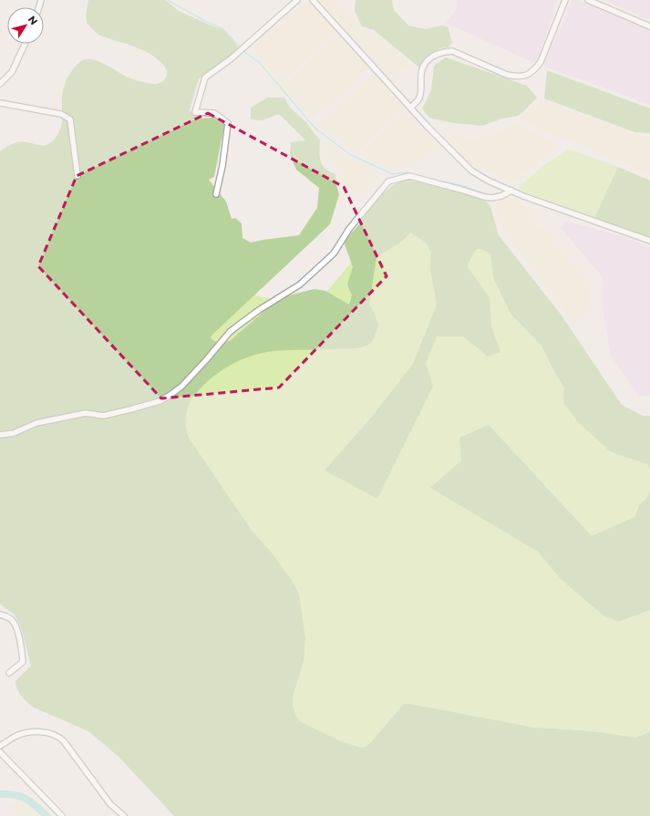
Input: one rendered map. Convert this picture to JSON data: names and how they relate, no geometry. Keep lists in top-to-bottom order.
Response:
{
  "north": "top right"
}
